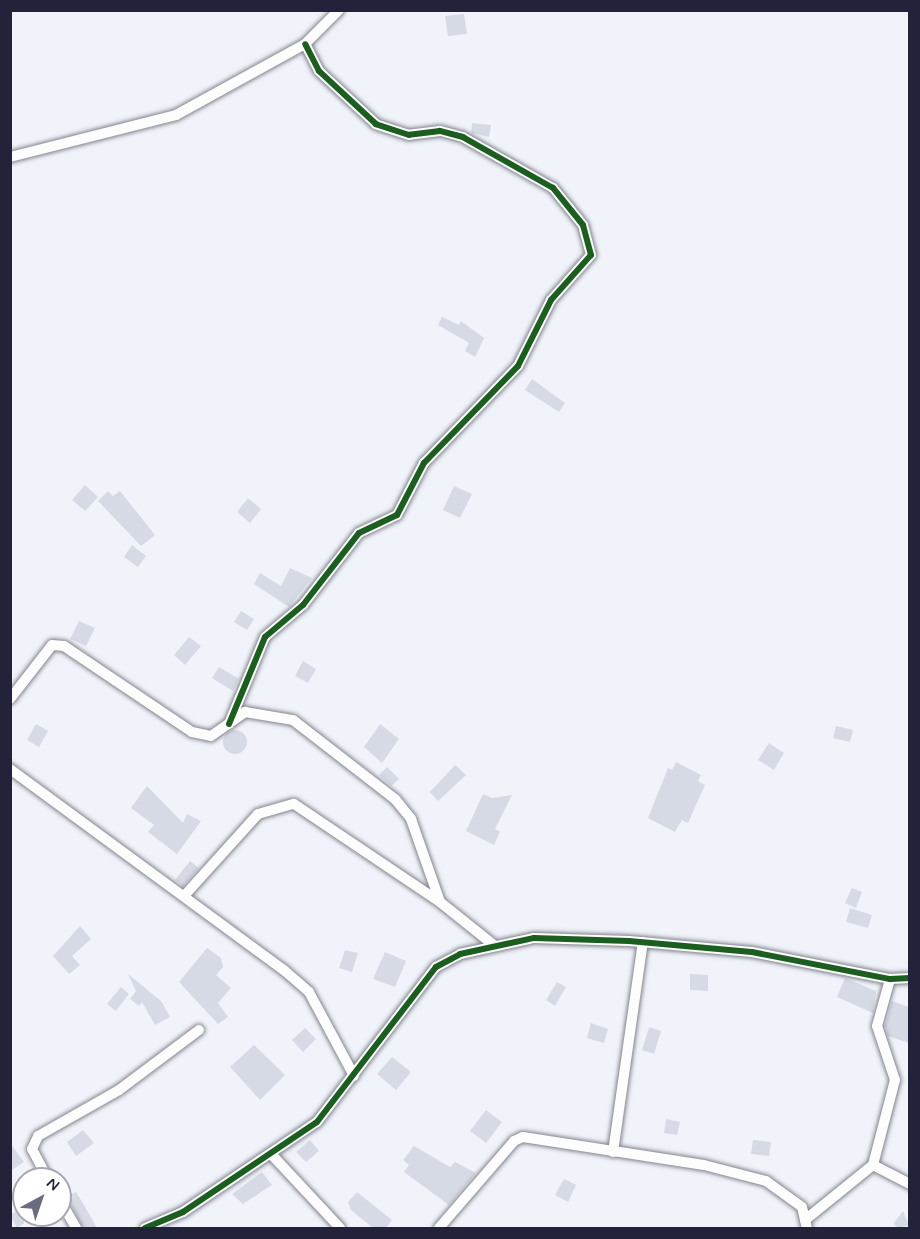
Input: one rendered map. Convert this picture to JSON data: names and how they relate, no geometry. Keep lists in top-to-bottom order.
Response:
{
  "north": "top right"
}
